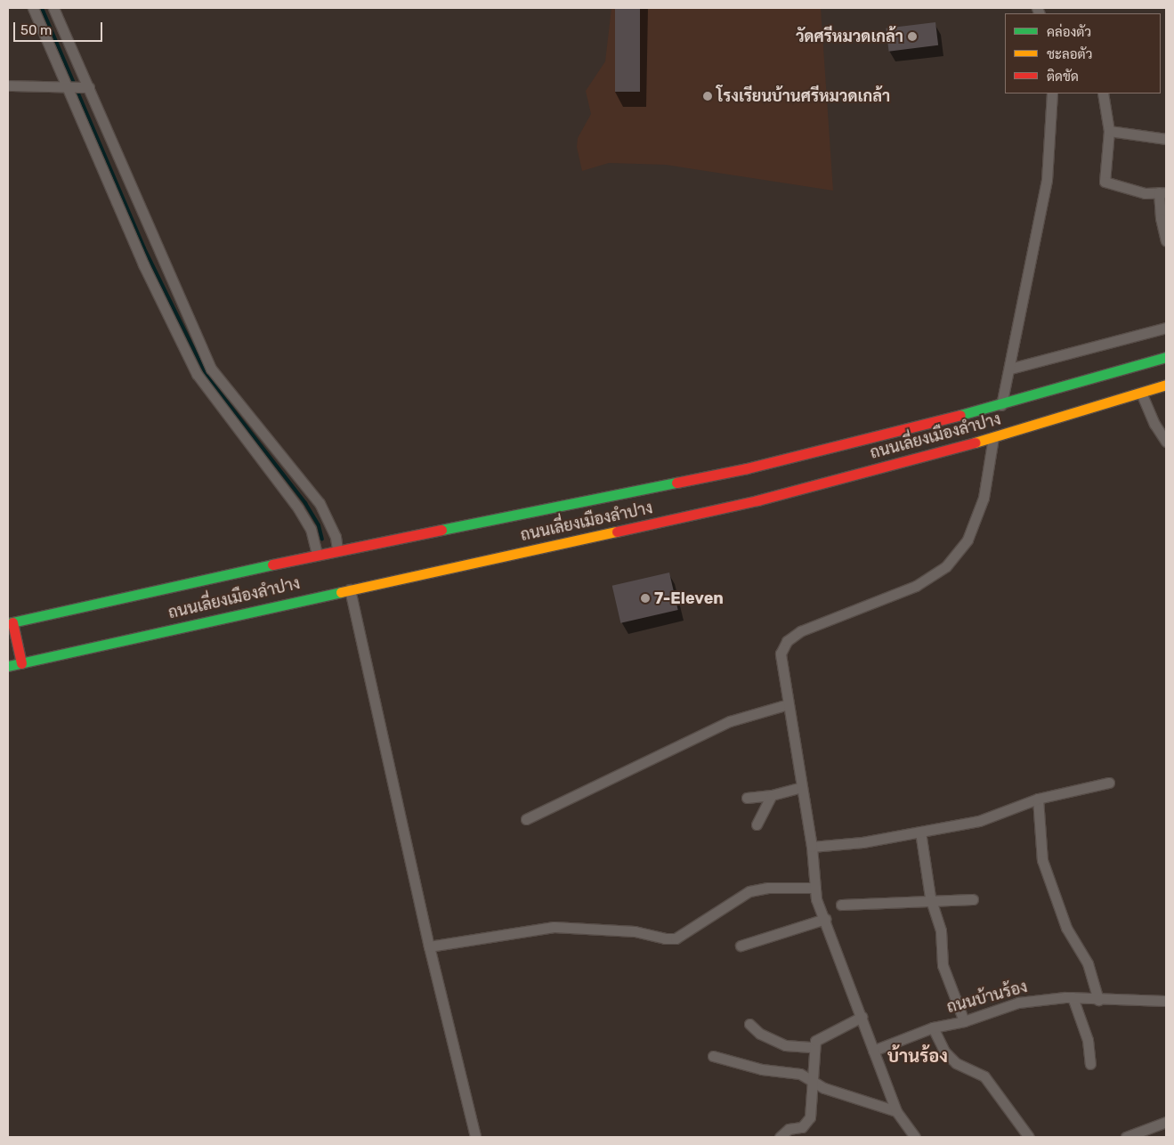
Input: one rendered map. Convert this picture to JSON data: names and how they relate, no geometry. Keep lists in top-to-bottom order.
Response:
{
  "streets": {
    "highway": ["ถนนเลี่ยงเมืองลำปาง"],
    "street": ["ถนนบ้านร้อง"]
  },
  "districts": ["บ้านร้อง"],
  "places": ["วัดศรีหมวดเกล้า", "โรงเรียนบ้านศรีหมวดเกล้า", "7-Eleven"],
  "legend": ["คล่องตัว", "ชะลอตัว", "ติดขัด"],
  "scale_bar": "50 m"
}
